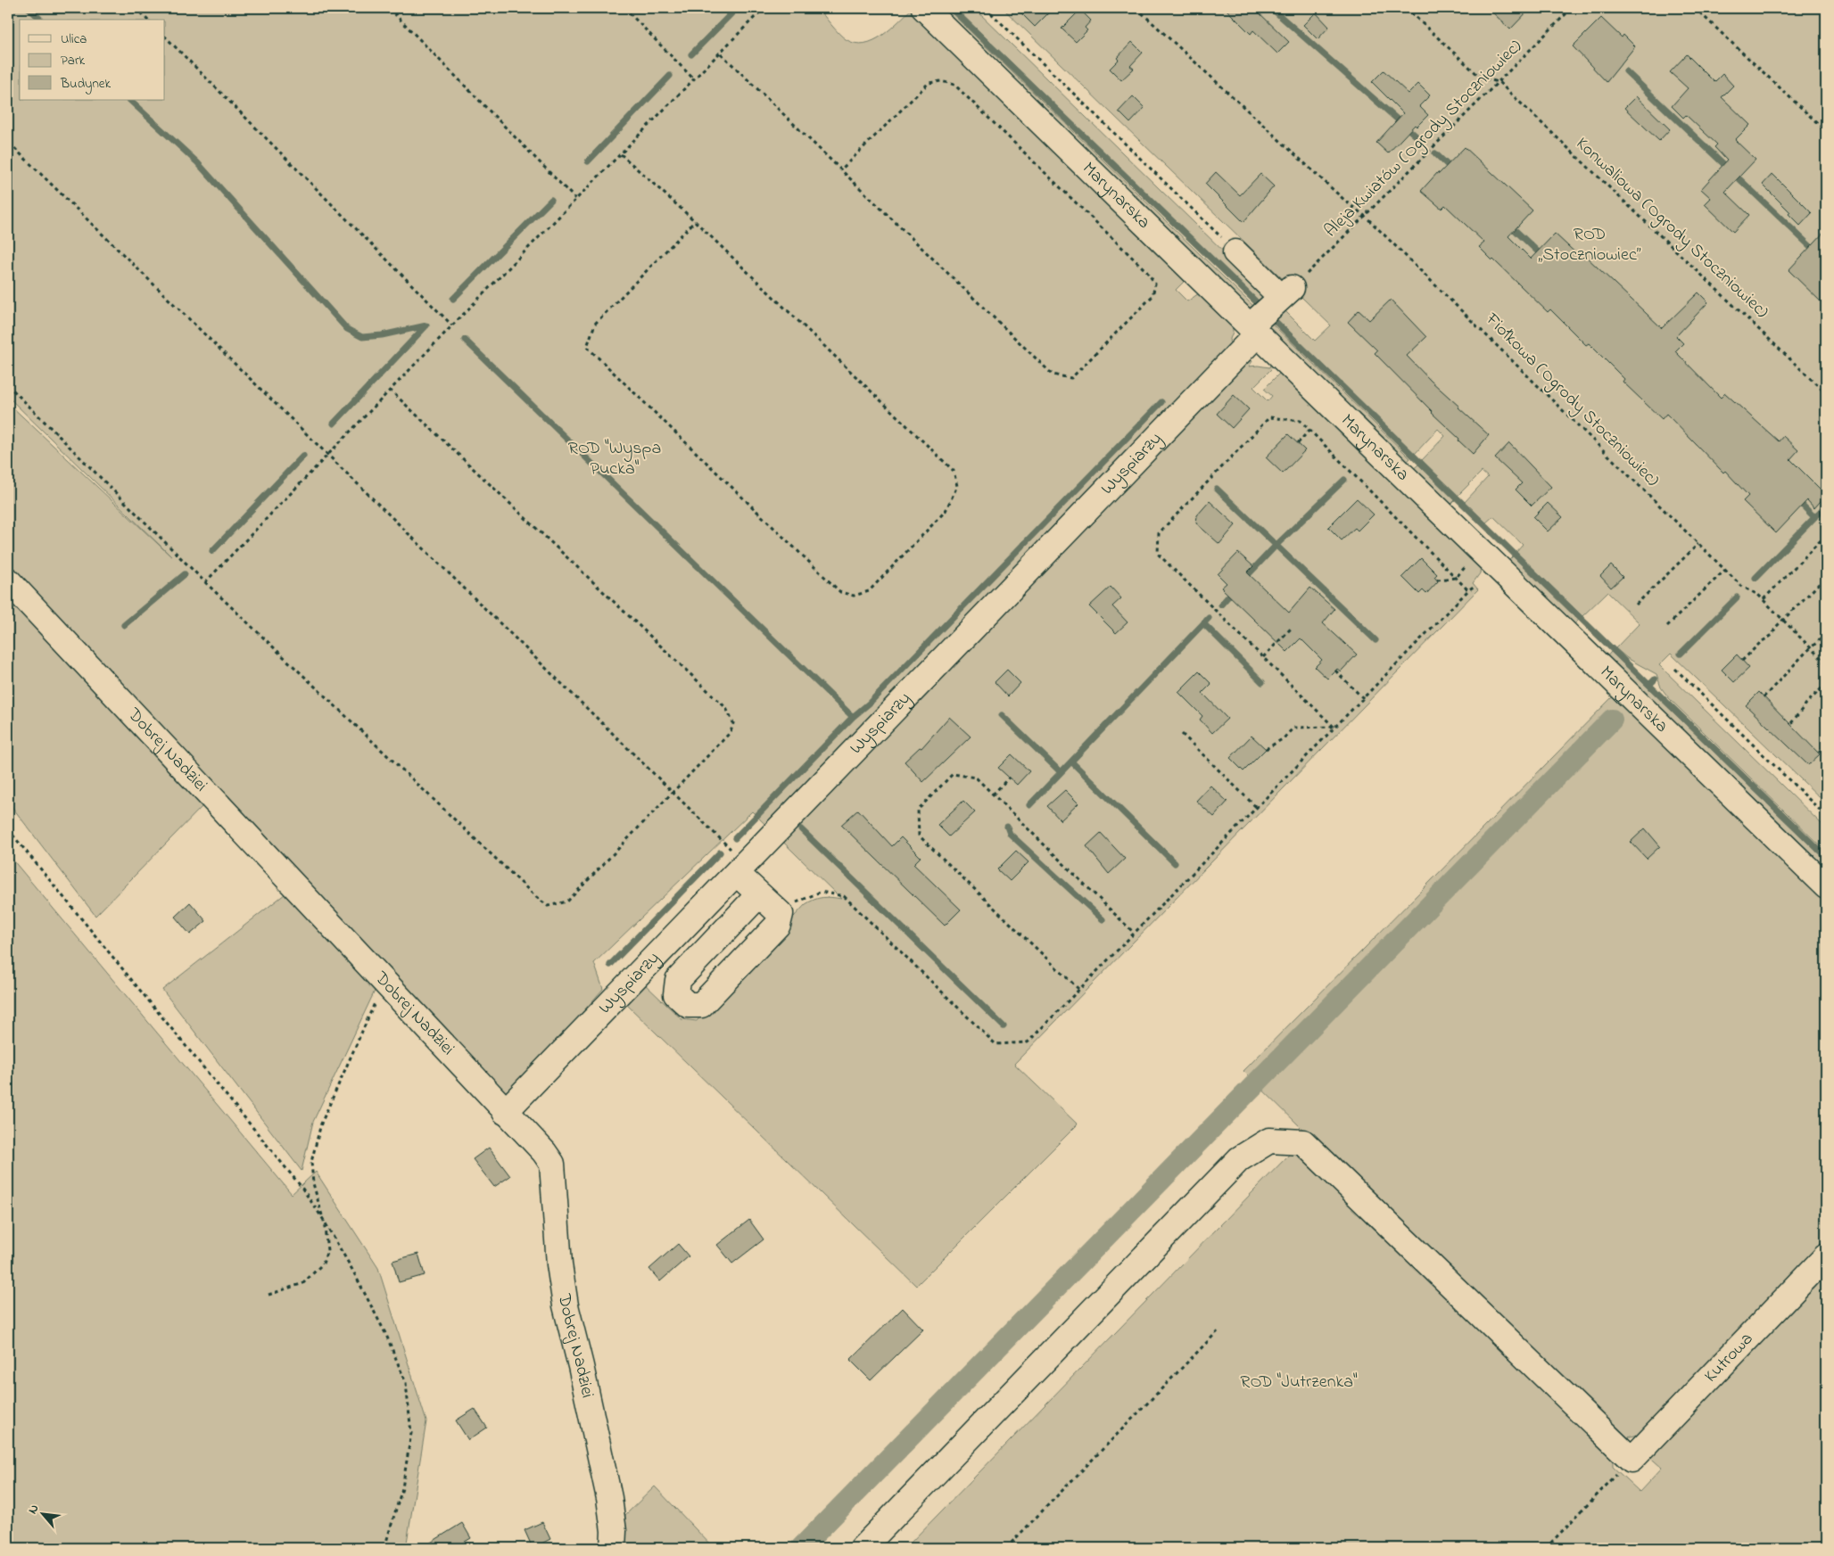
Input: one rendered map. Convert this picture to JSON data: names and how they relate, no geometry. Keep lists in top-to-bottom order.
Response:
{
  "streets": {
    "street": [
      "Marynarska",
      "Wyspiarzy",
      "Dobrej Nadziei",
      "Kutrowa"
    ],
    "path": ["Aleja Kwiatów (Ogrody Stoczniowiec)", "Konwaliowa (Ogrody Stoczniowiec)", "Fiołkowa (Ogrody Stoczniowiec)"]
  },
  "crossings": [
    ["Aleja Kwiatów (Ogrody Stoczniowiec)", "Konwaliowa (Ogrody Stoczniowiec)"],
    ["Aleja Kwiatów (Ogrody Stoczniowiec)", "Fiołkowa (Ogrody Stoczniowiec)"],
    ["Aleja Kwiatów (Ogrody Stoczniowiec)", "Wyspiarzy"],
    ["Marynarska", "Wyspiarzy"],
    ["Wyspiarzy", "Dobrej Nadziei"]
  ],
  "parks": ["ROD „Stoczniowiec”", "ROD \"Wyspa Pucka\"", "ROD \"Jutrzenka\""],
  "legend": ["Ulica", "Park", "Budynek"],
  "north": "top left"
}
